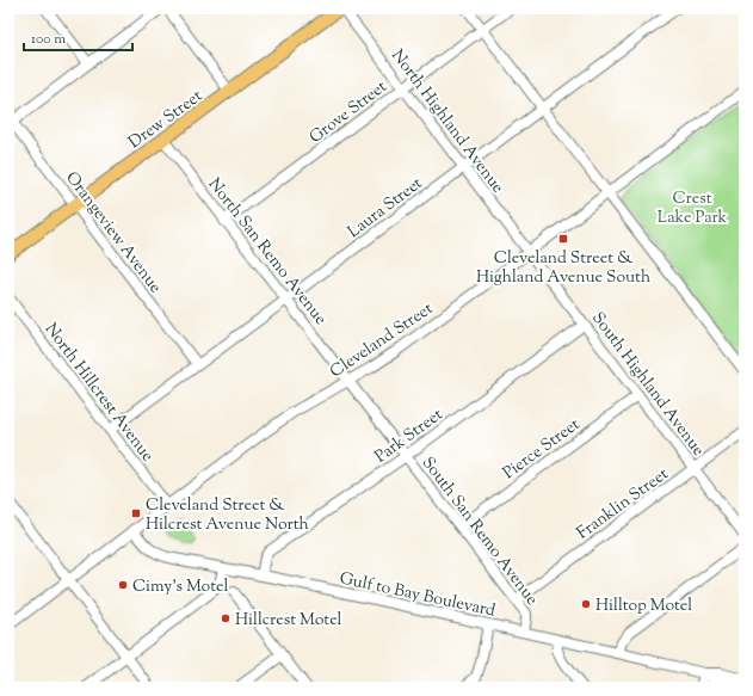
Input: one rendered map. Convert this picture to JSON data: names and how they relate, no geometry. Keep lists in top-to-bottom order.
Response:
{
  "streets": {
    "main road": ["Drew Street"],
    "street": [
      "Grove Street",
      "North Highland Avenue",
      "Laura Street",
      "Orangeview Avenue",
      "North San Remo Avenue",
      "Cleveland Street",
      "South Highland Avenue",
      "North Hillcrest Avenue",
      "Park Street",
      "Pierce Street",
      "Franklin Street",
      "South San Remo Avenue",
      "Gulf to Bay Boulevard"
    ]
  },
  "crossings": [
    ["Grove Street", "North Highland Avenue"],
    ["Grove Street", "North San Remo Avenue"],
    ["Drew Street", "North Highland Avenue"],
    ["Drew Street", "Orangeview Avenue"],
    ["Drew Street", "North San Remo Avenue"],
    ["North Highland Avenue", "Laura Street"],
    ["North Highland Avenue", "Cleveland Street"],
    ["North Highland Avenue", "South Highland Avenue"],
    ["Laura Street", "Orangeview Avenue"],
    ["Laura Street", "North San Remo Avenue"],
    ["Laura Street", "North Hillcrest Avenue"],
    ["North San Remo Avenue", "Cleveland Street"],
    ["North San Remo Avenue", "South San Remo Avenue"],
    ["Cleveland Street", "South Highland Avenue"],
    ["Cleveland Street", "North Hillcrest Avenue"],
    ["Cleveland Street", "South San Remo Avenue"],
    ["Cleveland Street", "Gulf to Bay Boulevard"],
    ["South Highland Avenue", "Park Street"],
    ["South Highland Avenue", "Pierce Street"],
    ["South Highland Avenue", "Franklin Street"],
    ["Park Street", "South San Remo Avenue"],
    ["Park Street", "Gulf to Bay Boulevard"],
    ["Pierce Street", "South San Remo Avenue"],
    ["Franklin Street", "South San Remo Avenue"],
    ["South San Remo Avenue", "Gulf to Bay Boulevard"]
  ],
  "parks": ["Crest Lake Park"],
  "places": {
    "transit": ["Cleveland Street & Highland Avenue South", "Cleveland Street & Hilcrest Avenue North"],
    "other": ["Cimy's Motel", "Hilltop Motel", "Hillcrest Motel"]
  },
  "scale_bar": "100 m"
}
